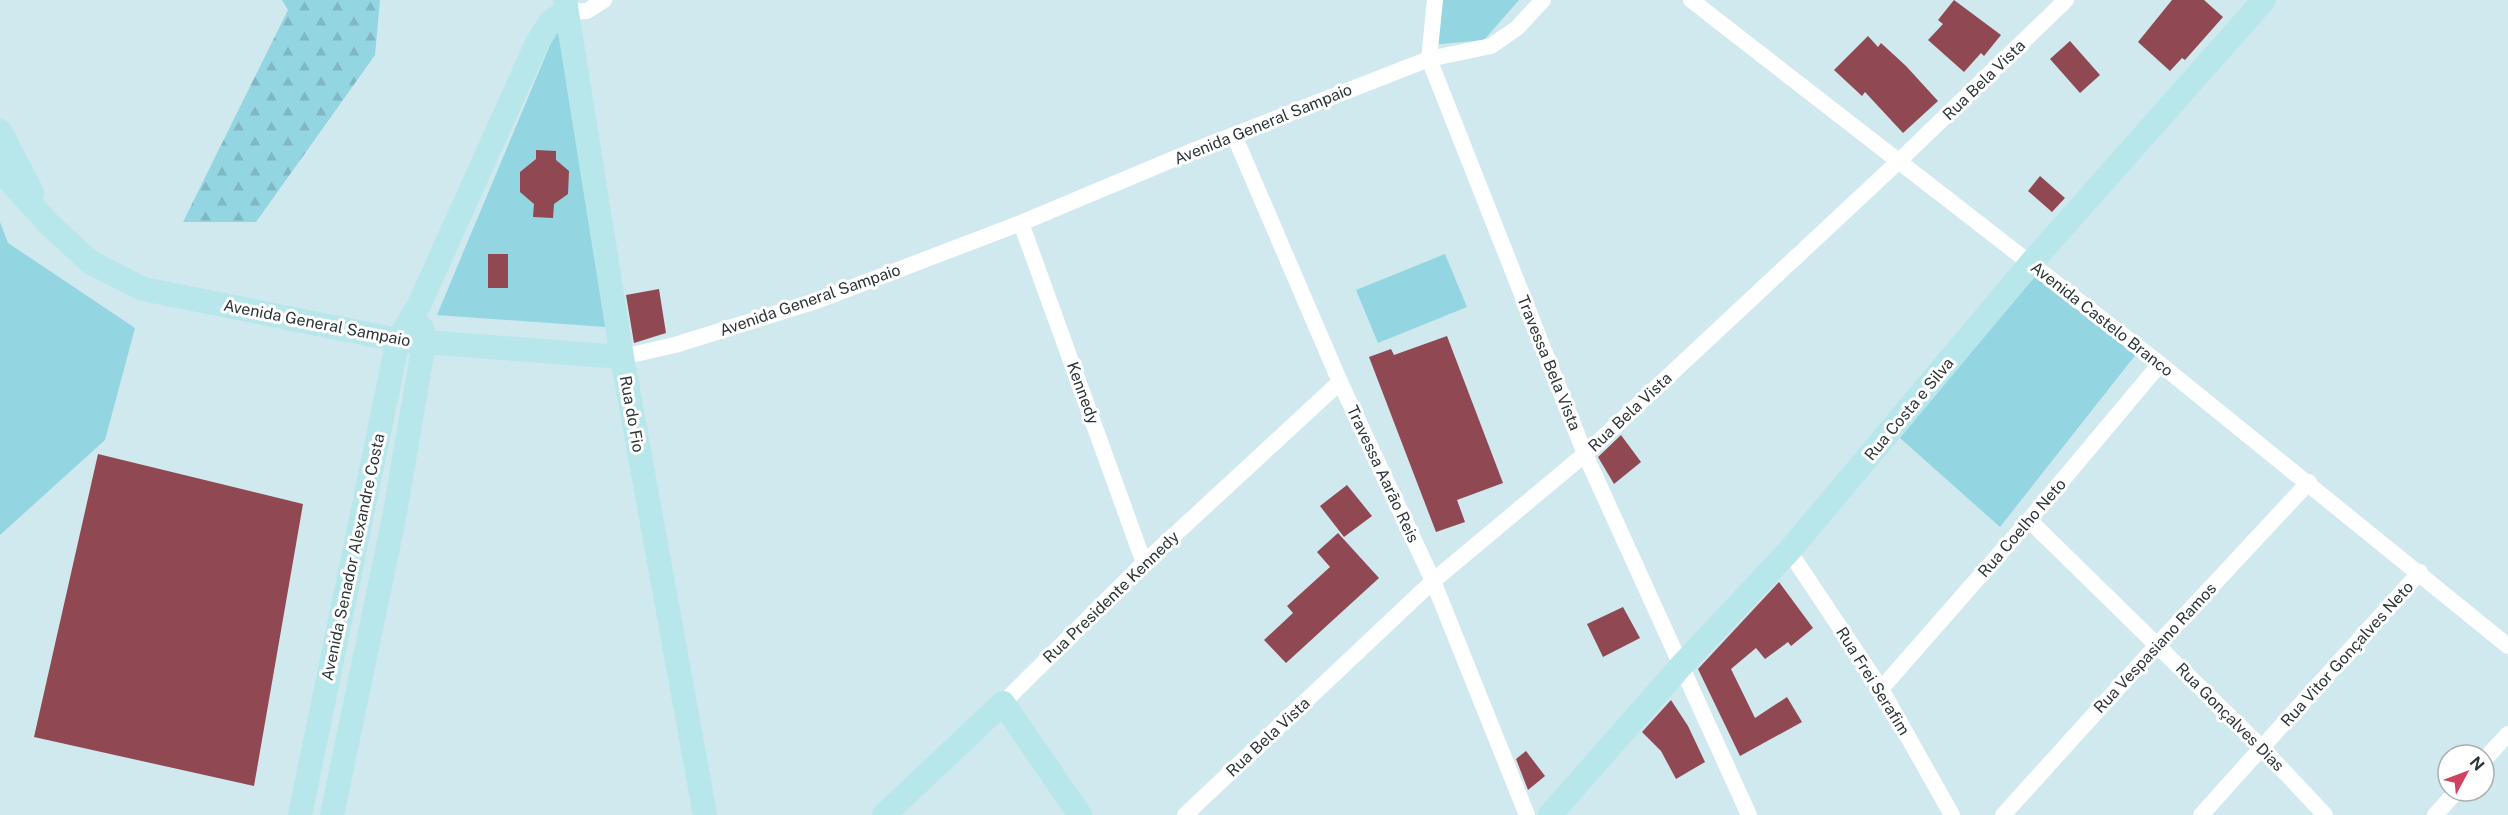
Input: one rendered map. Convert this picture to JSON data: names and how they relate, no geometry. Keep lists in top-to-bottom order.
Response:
{
  "streets": {
    "street": [
      "Rua Bela Vista",
      "Avenida General Sampaio",
      "Avenida Castelo Branco",
      "Travessa Bela Vista",
      "Kennedy",
      "Rua Costa e Silva",
      "Rua do Fio",
      "Travessa Aarão Reis",
      "Rua Coelho Neto",
      "Avenida Senador Alexandre Costa",
      "Rua Presidente Kennedy",
      "Rua Vespasiano Ramos",
      "Rua Vitor Gonçalves Neto",
      "Rua Frei Serafim",
      "Rua Gonçalves Dias"
    ]
  },
  "crossings": [
    ["Rua Bela Vista", "Avenida Castelo Branco"],
    ["Rua Bela Vista", "Travessa Bela Vista"],
    ["Rua Bela Vista", "Travessa Aarão Reis"],
    ["Avenida General Sampaio", "Travessa Bela Vista"],
    ["Avenida General Sampaio", "Kennedy"],
    ["Avenida General Sampaio", "Rua do Fio"],
    ["Avenida General Sampaio", "Travessa Aarão Reis"],
    ["Avenida General Sampaio", "Avenida Senador Alexandre Costa"],
    ["Avenida Castelo Branco", "Rua Costa e Silva"],
    ["Avenida Castelo Branco", "Rua Coelho Neto"],
    ["Avenida Castelo Branco", "Rua Vespasiano Ramos"],
    ["Avenida Castelo Branco", "Rua Vitor Gonçalves Neto"],
    ["Travessa Bela Vista", "Rua Costa e Silva"],
    ["Kennedy", "Rua Presidente Kennedy"],
    ["Rua Costa e Silva", "Rua Frei Serafim"],
    ["Rua do Fio", "Avenida Senador Alexandre Costa"],
    ["Travessa Aarão Reis", "Rua Presidente Kennedy"],
    ["Rua Coelho Neto", "Rua Frei Serafim"],
    ["Rua Coelho Neto", "Rua Gonçalves Dias"],
    ["Rua Vespasiano Ramos", "Rua Gonçalves Dias"],
    ["Rua Vitor Gonçalves Neto", "Rua Gonçalves Dias"]
  ],
  "north": "top right"
}
